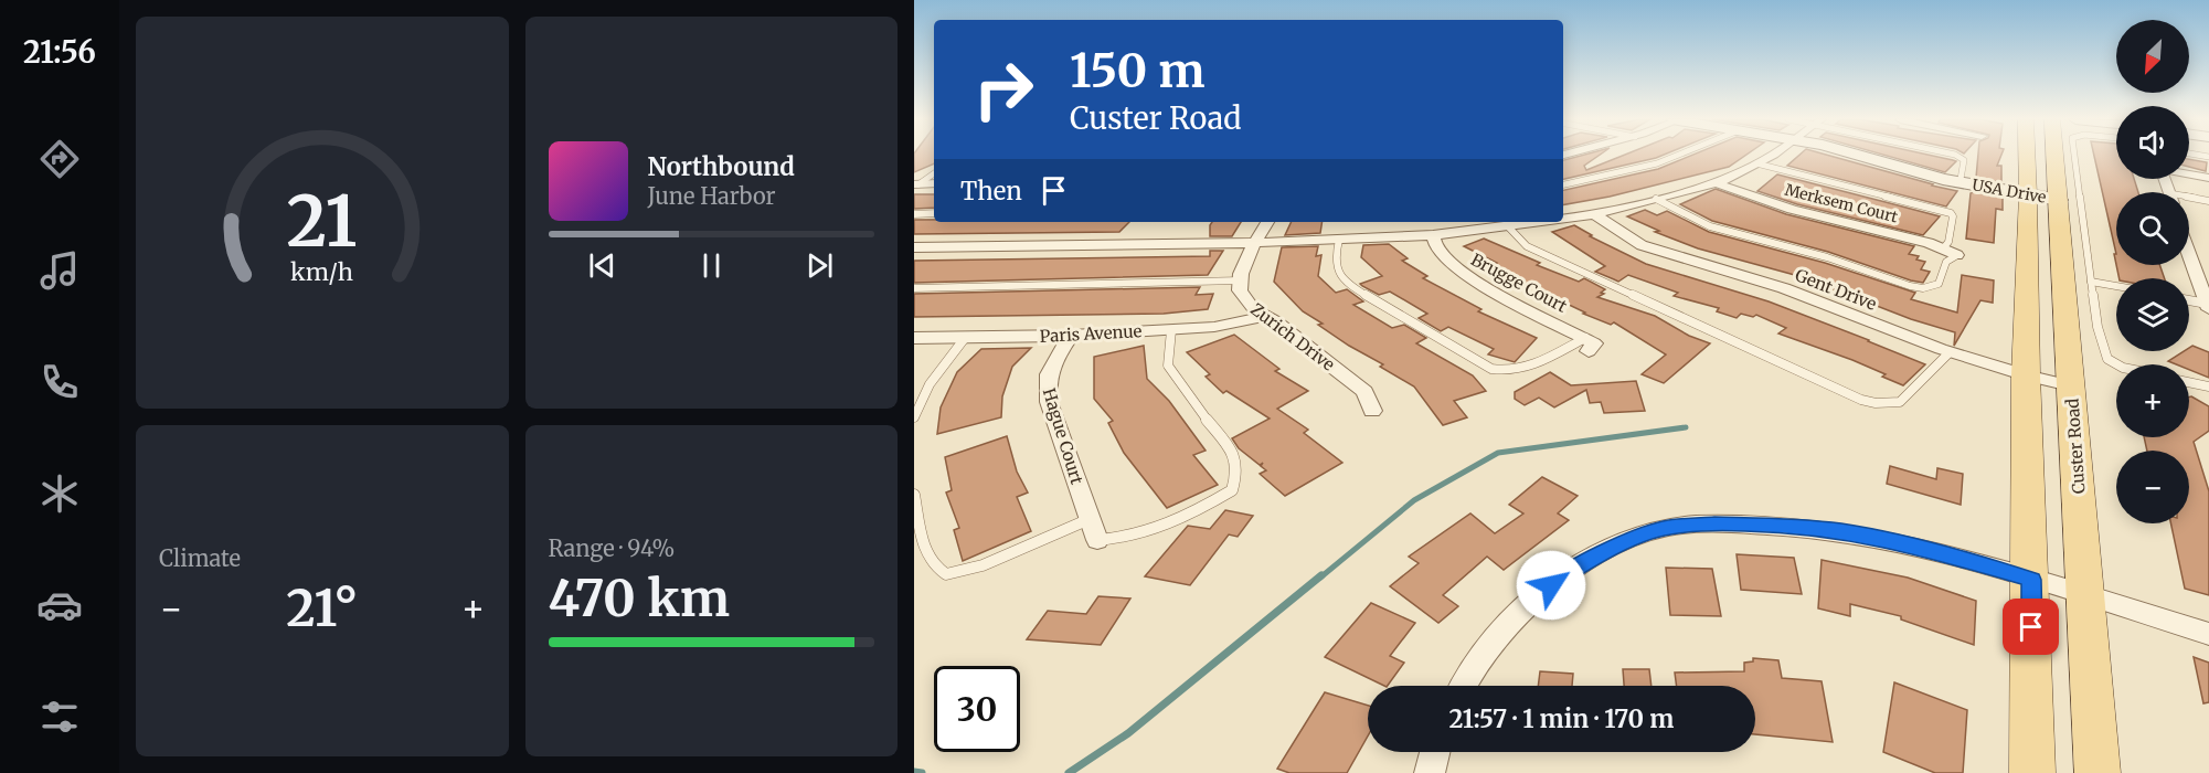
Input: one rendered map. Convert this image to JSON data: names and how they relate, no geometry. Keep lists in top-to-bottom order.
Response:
{
  "streets": {
    "main road": ["Custer Road"],
    "street": [
      "USA Drive",
      "Merksem Court",
      "Brugge Court",
      "Gent Drive",
      "Paris Avenue",
      "Zurich Drive",
      "Hague Court"
    ]
  },
  "crossings": [
    ["USA Drive", "Custer Road"],
    ["Gent Drive", "Custer Road"],
    ["Paris Avenue", "Zurich Drive"],
    ["Paris Avenue", "Hague Court"]
  ],
  "north": "bottom left",
  "page": {
    "tabs": "21:56",
    "map_buttons": ["+", "−"],
    "turn": ["150 m", "Custer Road"],
    "song": ["Northbound", "June Harbor"],
    "then": "Then",
    "tile": [
      "Climate",
      ["Range · 94%", "470 km"]
    ],
    "heat": ["−", "21°", "+"],
    "limit": "30",
    "trip": "21:57 · 1 min · 170 m",
    "gauge": ["21", "km/h"]
  }
}
